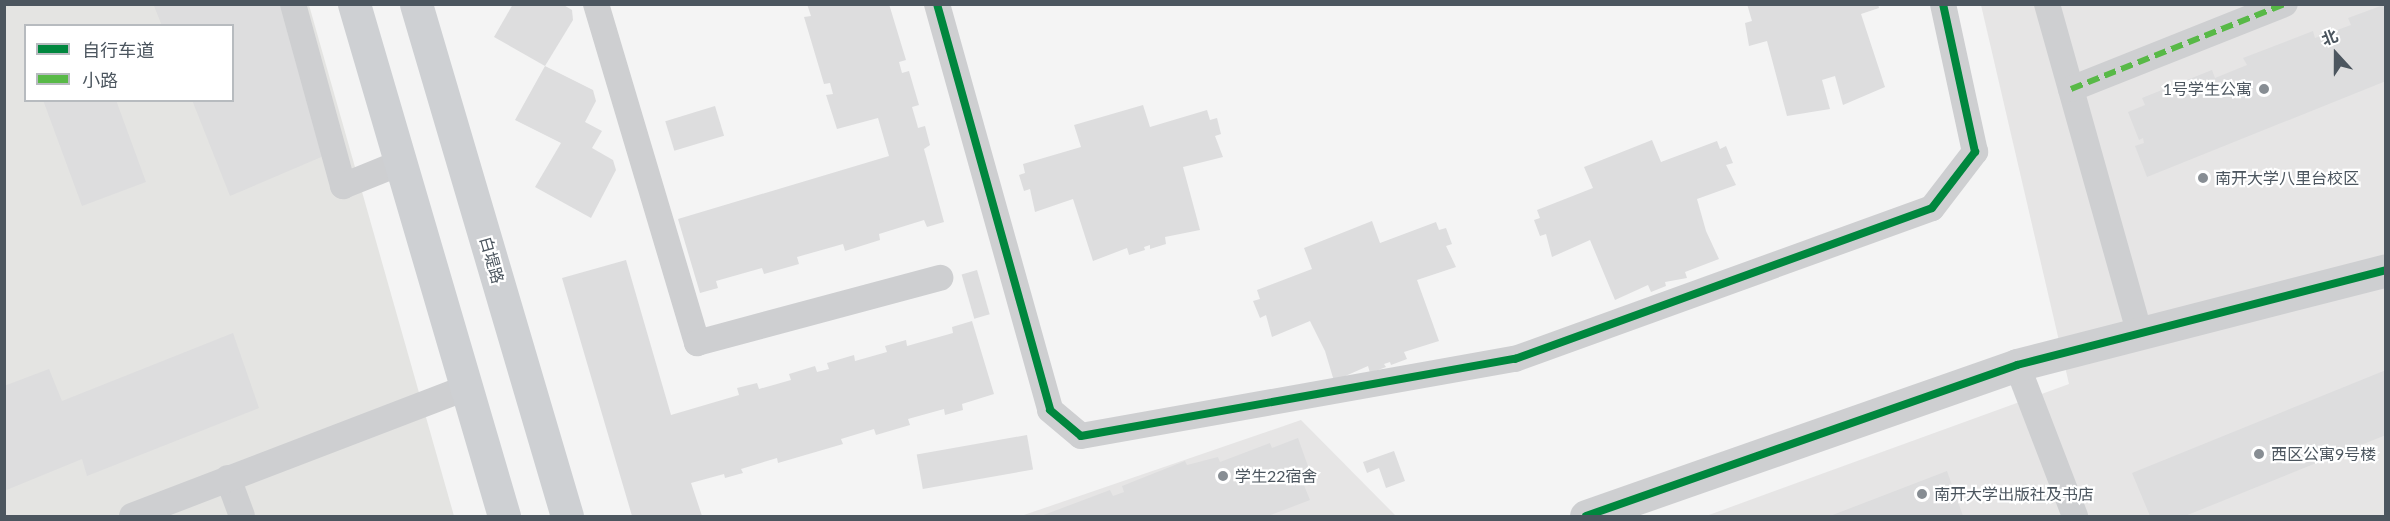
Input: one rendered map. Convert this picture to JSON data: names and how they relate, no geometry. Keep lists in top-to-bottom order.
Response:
{
  "streets": {
    "main road": ["白堤路"]
  },
  "places": [
    "1号学生公寓",
    "南开大学八里台校区",
    "西区公寓9号楼",
    "学生22宿舍",
    "南开大学出版社及书店"
  ],
  "legend": ["自行车道", "小路"],
  "north": "top"
}
